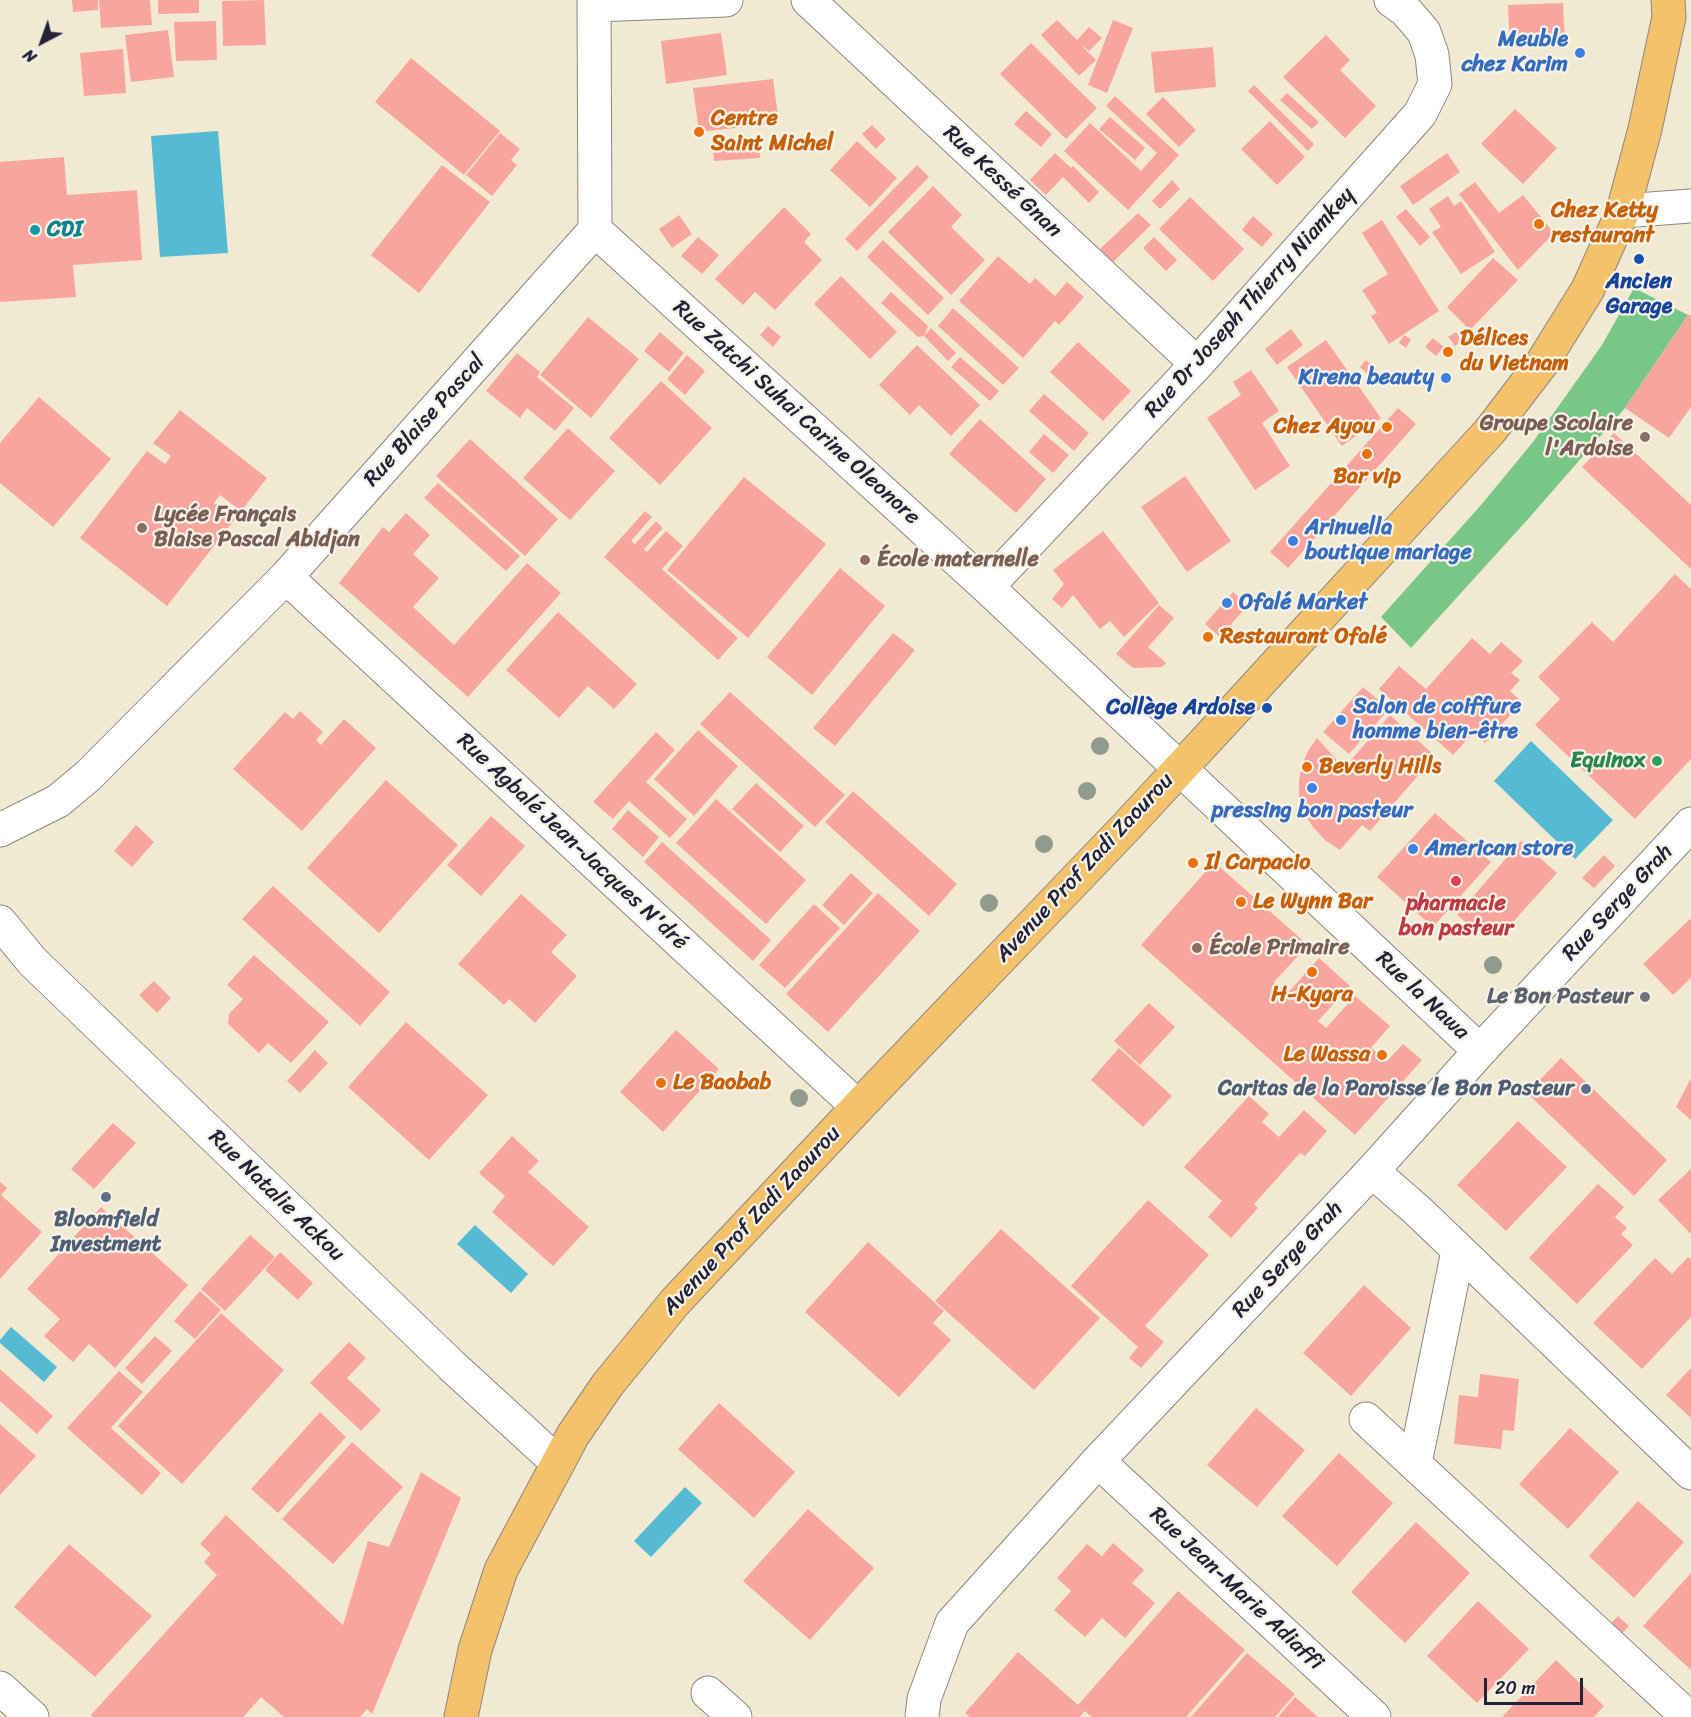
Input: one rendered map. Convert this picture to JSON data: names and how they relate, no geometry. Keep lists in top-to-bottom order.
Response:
{
  "streets": {
    "main road": ["Avenue Prof Zadi Zaourou"],
    "street": [
      "Rue Kessé Gnan",
      "Rue Dr Joseph Thierry Niamkey",
      "Rue Zatchi Suhai Carine Oleonore",
      "Rue Blaise Pascal",
      "Rue Agbalé Jean-Jacques N'dré",
      "Rue Serge Grah",
      "Rue la Nawa",
      "Rue Natalie Ackou",
      "Rue Jean-Marie Adiaffi"
    ]
  },
  "crossings": [
    ["Rue Kessé Gnan", "Rue Dr Joseph Thierry Niamkey"],
    ["Rue Dr Joseph Thierry Niamkey", "Rue Zatchi Suhai Carine Oleonore"],
    ["Rue Zatchi Suhai Carine Oleonore", "Rue Blaise Pascal"],
    ["Rue Zatchi Suhai Carine Oleonore", "Avenue Prof Zadi Zaourou"],
    ["Rue Zatchi Suhai Carine Oleonore", "Rue la Nawa"],
    ["Rue Blaise Pascal", "Rue Agbalé Jean-Jacques N'dré"],
    ["Rue Agbalé Jean-Jacques N'dré", "Avenue Prof Zadi Zaourou"],
    ["Avenue Prof Zadi Zaourou", "Rue la Nawa"],
    ["Avenue Prof Zadi Zaourou", "Rue Natalie Ackou"],
    ["Rue Serge Grah", "Rue la Nawa"],
    ["Rue Serge Grah", "Rue Jean-Marie Adiaffi"]
  ],
  "places": [
    "Meuble chez Karim",
    "Centre Saint Michel",
    "Chez Ketty restaurant",
    "CDI",
    "Ancien Garage",
    "Délices du Vietnam",
    "Kirena beauty",
    "Chez Ayou",
    "Groupe Scolaire l'Ardoise",
    "Bar vip",
    "Lycée Français Blaise Pascal Abidjan",
    "Arinuella boutique mariage",
    "École maternelle",
    "Ofalé Market",
    "Restaurant Ofalé",
    "Collège Ardoise",
    "Salon de coiffure homme bien-être",
    "Equinox",
    "Beverly Hills",
    "pressing bon pasteur",
    "American store",
    "Il Carpacio",
    "pharmacie bon pasteur",
    "Le Wynn Bar",
    "École Primaire",
    "H-Kyara",
    "Le Bon Pasteur",
    "Le Wassa",
    "Le Baobab",
    "Caritas de la Paroisse le Bon Pasteur",
    "Bloomfield Investment"
  ],
  "scale_bar": "20 m",
  "north": "bottom left"
}
